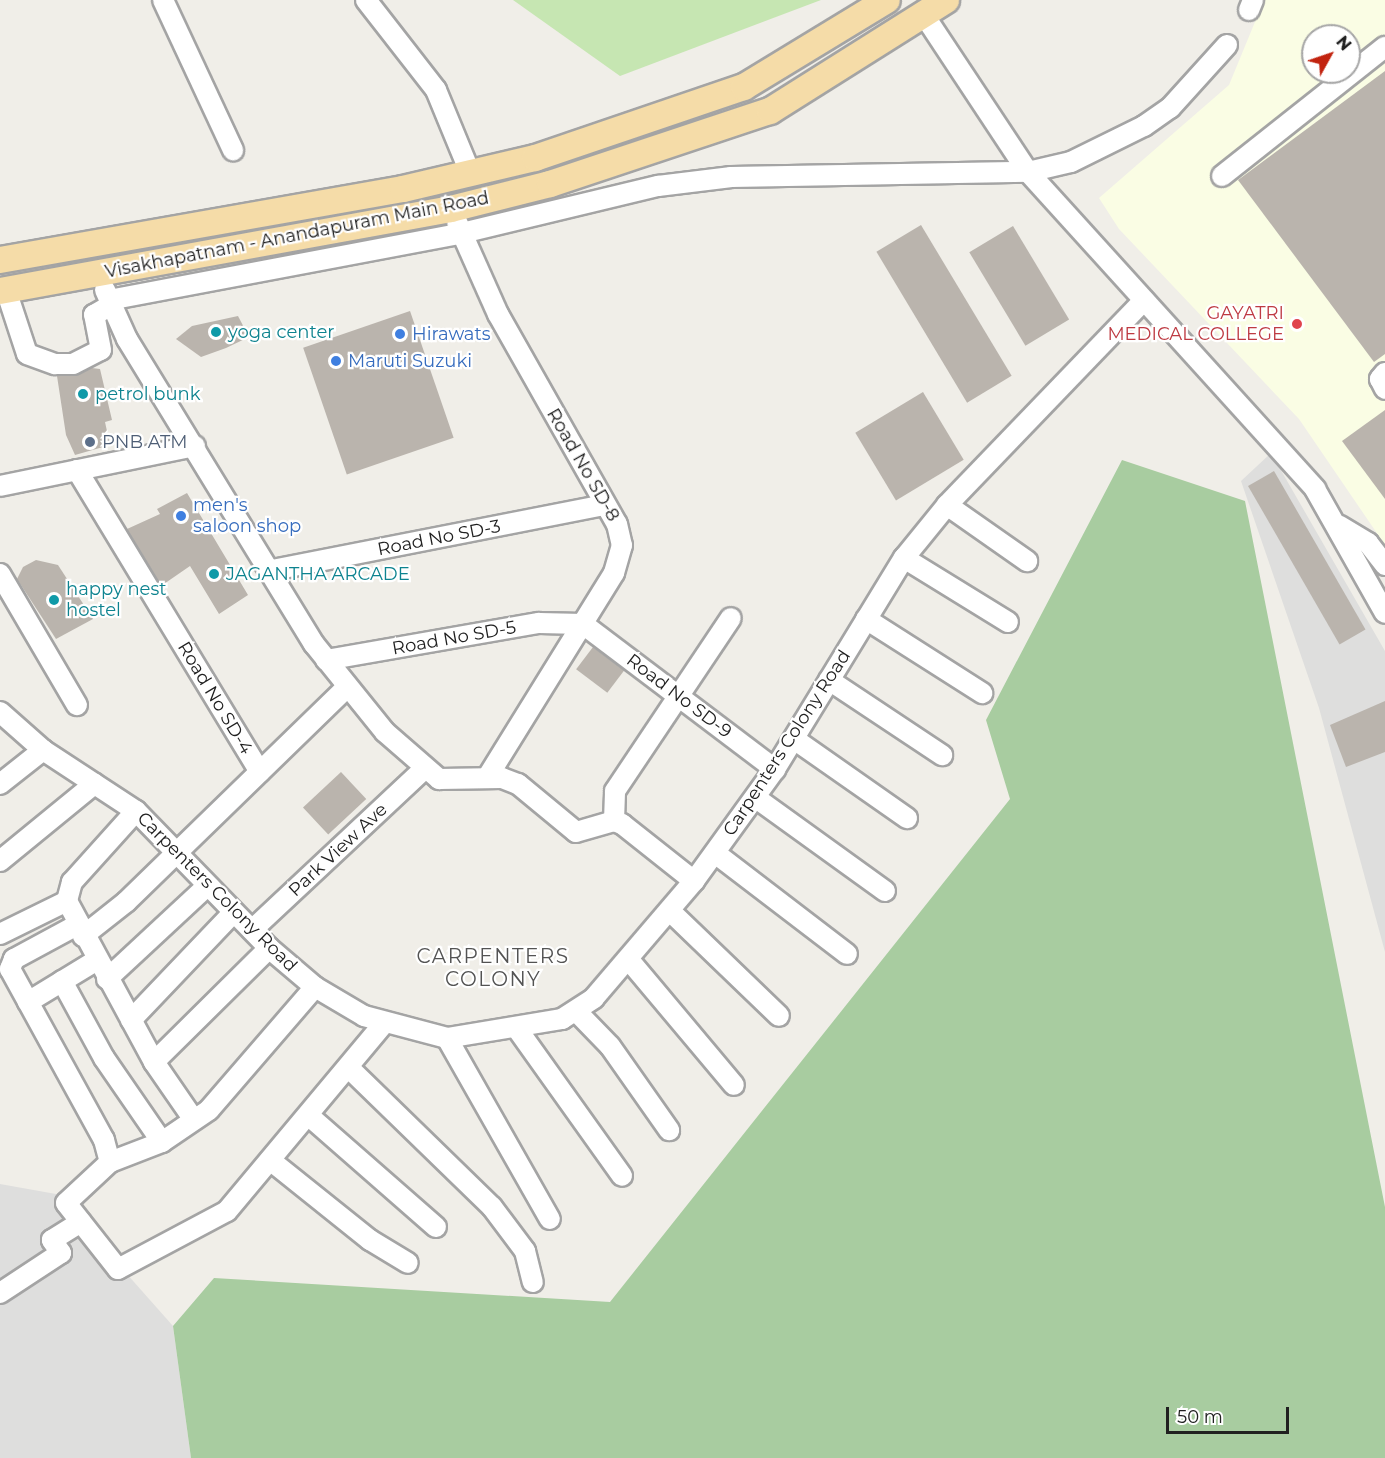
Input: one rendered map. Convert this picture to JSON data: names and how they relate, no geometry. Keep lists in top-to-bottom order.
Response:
{
  "streets": {
    "main road": ["Visakhapatnam - Anandapuram Main Road"],
    "street": [
      "Road No SD-8",
      "Road No SD-3",
      "Road No SD-5",
      "Road No SD-9",
      "Road No SD-4",
      "Carpenters Colony Road",
      "Park View Ave"
    ]
  },
  "crossings": [
    ["Visakhapatnam - Anandapuram Main Road", "Road No SD-8"],
    ["Road No SD-8", "Road No SD-3"],
    ["Road No SD-8", "Road No SD-5"],
    ["Road No SD-8", "Road No SD-9"],
    ["Road No SD-5", "Road No SD-9"],
    ["Road No SD-9", "Carpenters Colony Road"],
    ["Carpenters Colony Road", "Park View Ave"]
  ],
  "districts": ["CARPENTERS COLONY"],
  "places": [
    "GAYATRI MEDICAL COLLEGE",
    "yoga center",
    "Hirawats",
    "Maruti Suzuki",
    "petrol bunk",
    "PNB ATM",
    "men's saloon shop",
    "JAGANTHA ARCADE",
    "happy nest hostel"
  ],
  "scale_bar": "50 m",
  "north": "top right"
}
